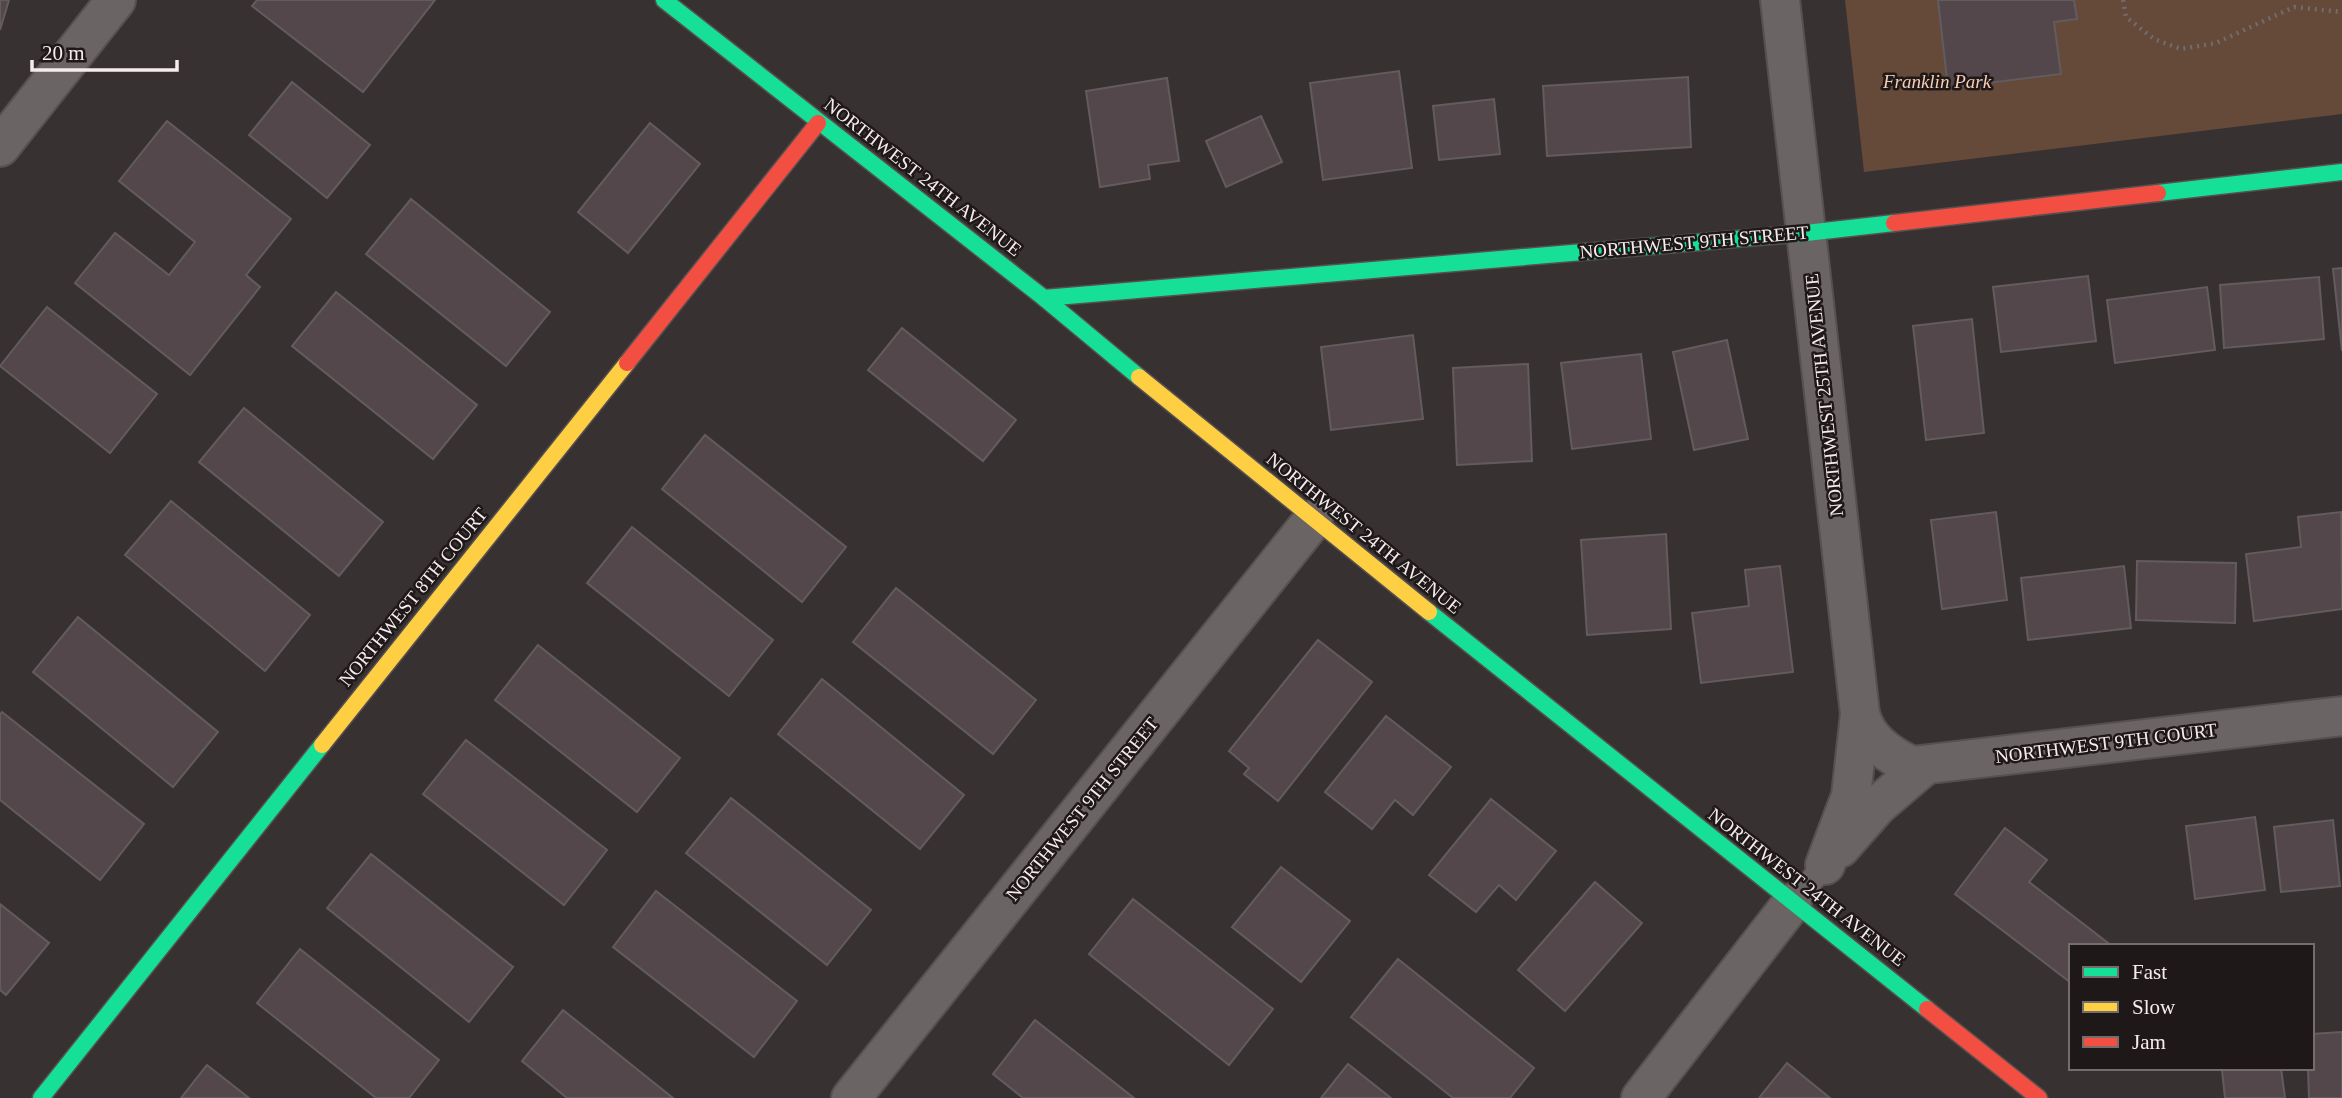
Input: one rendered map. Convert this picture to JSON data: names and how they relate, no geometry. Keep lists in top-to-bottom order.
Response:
{
  "streets": {
    "street": [
      "NORTHWEST 24TH AVENUE",
      "NORTHWEST 9TH STREET",
      "NORTHWEST 25TH AVENUE",
      "NORTHWEST 8TH COURT",
      "NORTHWEST 9TH COURT"
    ]
  },
  "crossings": [
    ["NORTHWEST 24TH AVENUE", "NORTHWEST 9TH STREET"],
    ["NORTHWEST 24TH AVENUE", "NORTHWEST 8TH COURT"],
    ["NORTHWEST 9TH STREET", "NORTHWEST 25TH AVENUE"],
    ["NORTHWEST 25TH AVENUE", "NORTHWEST 9TH COURT"]
  ],
  "parks": ["Franklin Park"],
  "legend": ["Fast", "Slow", "Jam"],
  "scale_bar": "20 m"
}
